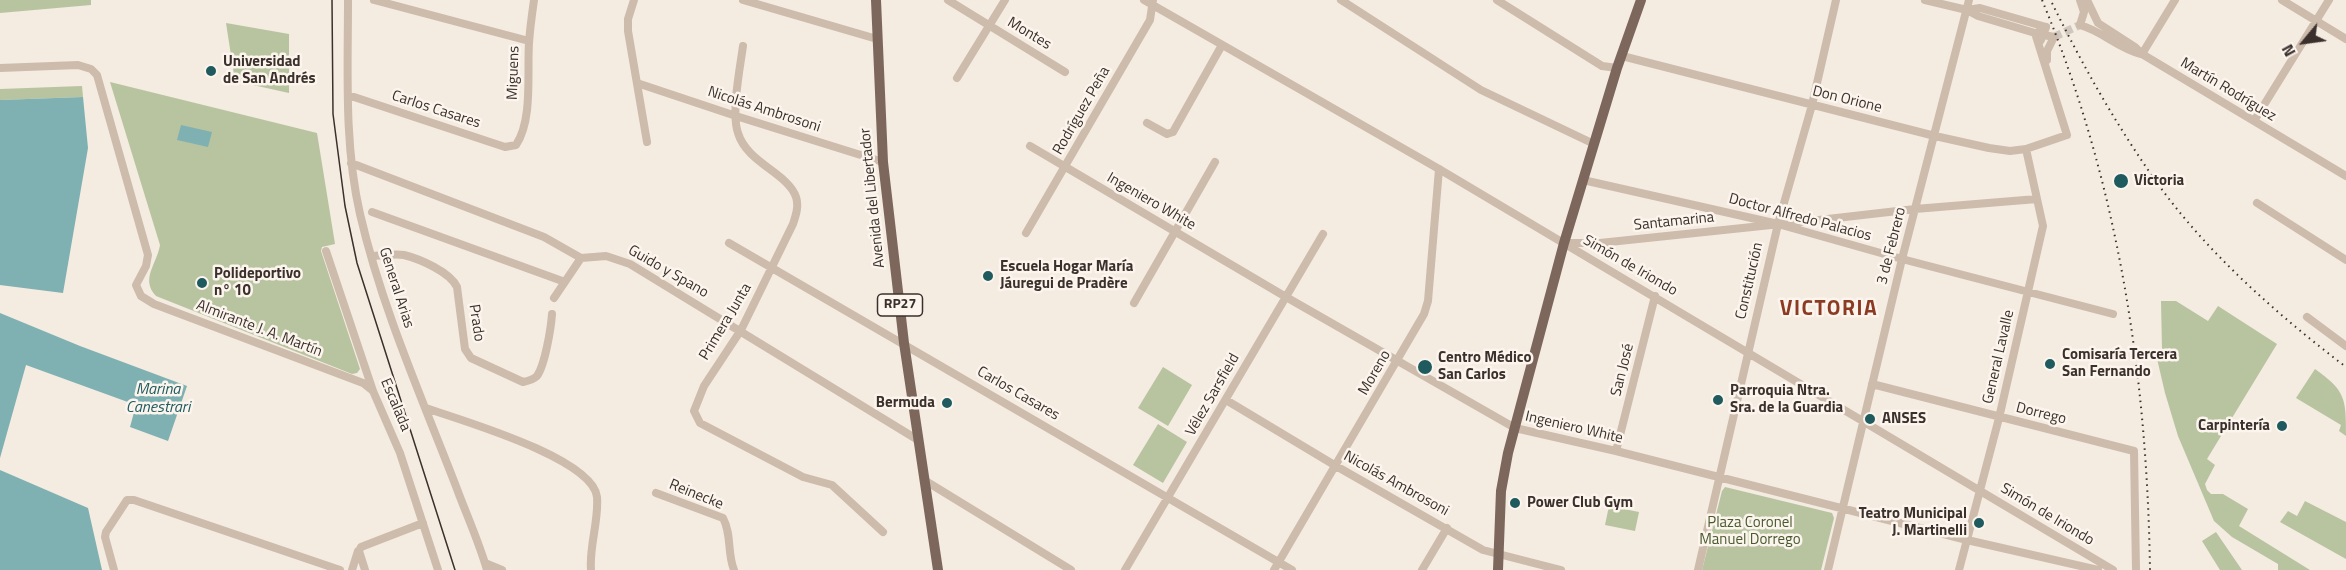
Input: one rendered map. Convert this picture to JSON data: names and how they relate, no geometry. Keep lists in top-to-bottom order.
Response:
{
  "streets": {
    "main road": ["Avenida del Libertador", "RP27"],
    "street": [
      "Montes",
      "Miguens",
      "Martín Rodríguez",
      "Don Orione",
      "Carlos Casares",
      "Nicolás Ambrosoni",
      "Rodríguez Peña",
      "Ingeniero White",
      "Doctor Alfredo Palacios",
      "Santamarina",
      "3 de Febrero",
      "Simón de Iriondo",
      "Guido y Spano",
      "Constitución",
      "General Arias",
      "Primera Junta",
      "Prado",
      "Almirante J. A. Martín",
      "General Lavalle",
      "San José",
      "Moreno",
      "Vélez Sarsfield",
      "Escalada",
      "Dorrego",
      "Reinecke"
    ]
  },
  "crossings": [
    ["Miguens", "Carlos Casares"],
    ["Don Orione", "3 de Febrero"],
    ["Don Orione", "Constitución"],
    ["Don Orione", "General Lavalle"],
    ["Carlos Casares", "Avenida del Libertador"],
    ["Carlos Casares", "General Arias"],
    ["Carlos Casares", "Primera Junta"],
    ["Carlos Casares", "Moreno"],
    ["Carlos Casares", "Vélez Sarsfield"],
    ["Nicolás Ambrosoni", "Avenida del Libertador"],
    ["Nicolás Ambrosoni", "Primera Junta"],
    ["Nicolás Ambrosoni", "Moreno"],
    ["Nicolás Ambrosoni", "Vélez Sarsfield"],
    ["Rodríguez Peña", "Ingeniero White"],
    ["Rodríguez Peña", "Simón de Iriondo"],
    ["Avenida del Libertador", "Guido y Spano"],
    ["Ingeniero White", "3 de Febrero"],
    ["Ingeniero White", "Simón de Iriondo"],
    ["Ingeniero White", "Constitución"],
    ["Ingeniero White", "General Lavalle"],
    ["Ingeniero White", "San José"],
    ["Ingeniero White", "Moreno"],
    ["Ingeniero White", "Vélez Sarsfield"],
    ["Doctor Alfredo Palacios", "Santamarina"],
    ["Doctor Alfredo Palacios", "3 de Febrero"],
    ["Doctor Alfredo Palacios", "Constitución"],
    ["Doctor Alfredo Palacios", "General Lavalle"],
    ["Santamarina", "3 de Febrero"],
    ["Santamarina", "Simón de Iriondo"],
    ["Santamarina", "Constitución"],
    ["Santamarina", "General Lavalle"],
    ["3 de Febrero", "Simón de Iriondo"],
    ["3 de Febrero", "Dorrego"],
    ["Simón de Iriondo", "Constitución"],
    ["Simón de Iriondo", "General Lavalle"],
    ["Simón de Iriondo", "San José"],
    ["Simón de Iriondo", "Moreno"],
    ["Guido y Spano", "Primera Junta"],
    ["General Arias", "Prado"],
    ["Almirante J. A. Martín", "Escalada"],
    ["General Lavalle", "Dorrego"]
  ],
  "districts": ["VICTORIA"],
  "water": ["Marina Canestrari"],
  "parks": ["Plaza Coronel Manuel Dorrego"],
  "places": [
    "Universidad de San Andrés",
    "Victoria",
    "Escuela Hogar María Jáuregui de Pradère",
    "Polideportivo n° 10",
    "Comisaría Tercera San Fernando",
    "Centro Médico San Carlos",
    "Parroquia Ntra. Sra. de la Guardia",
    "Bermuda",
    "ANSES",
    "Carpintería",
    "Power Club Gym",
    "Teatro Municipal J. Martinelli"
  ],
  "north": "bottom left"
}
